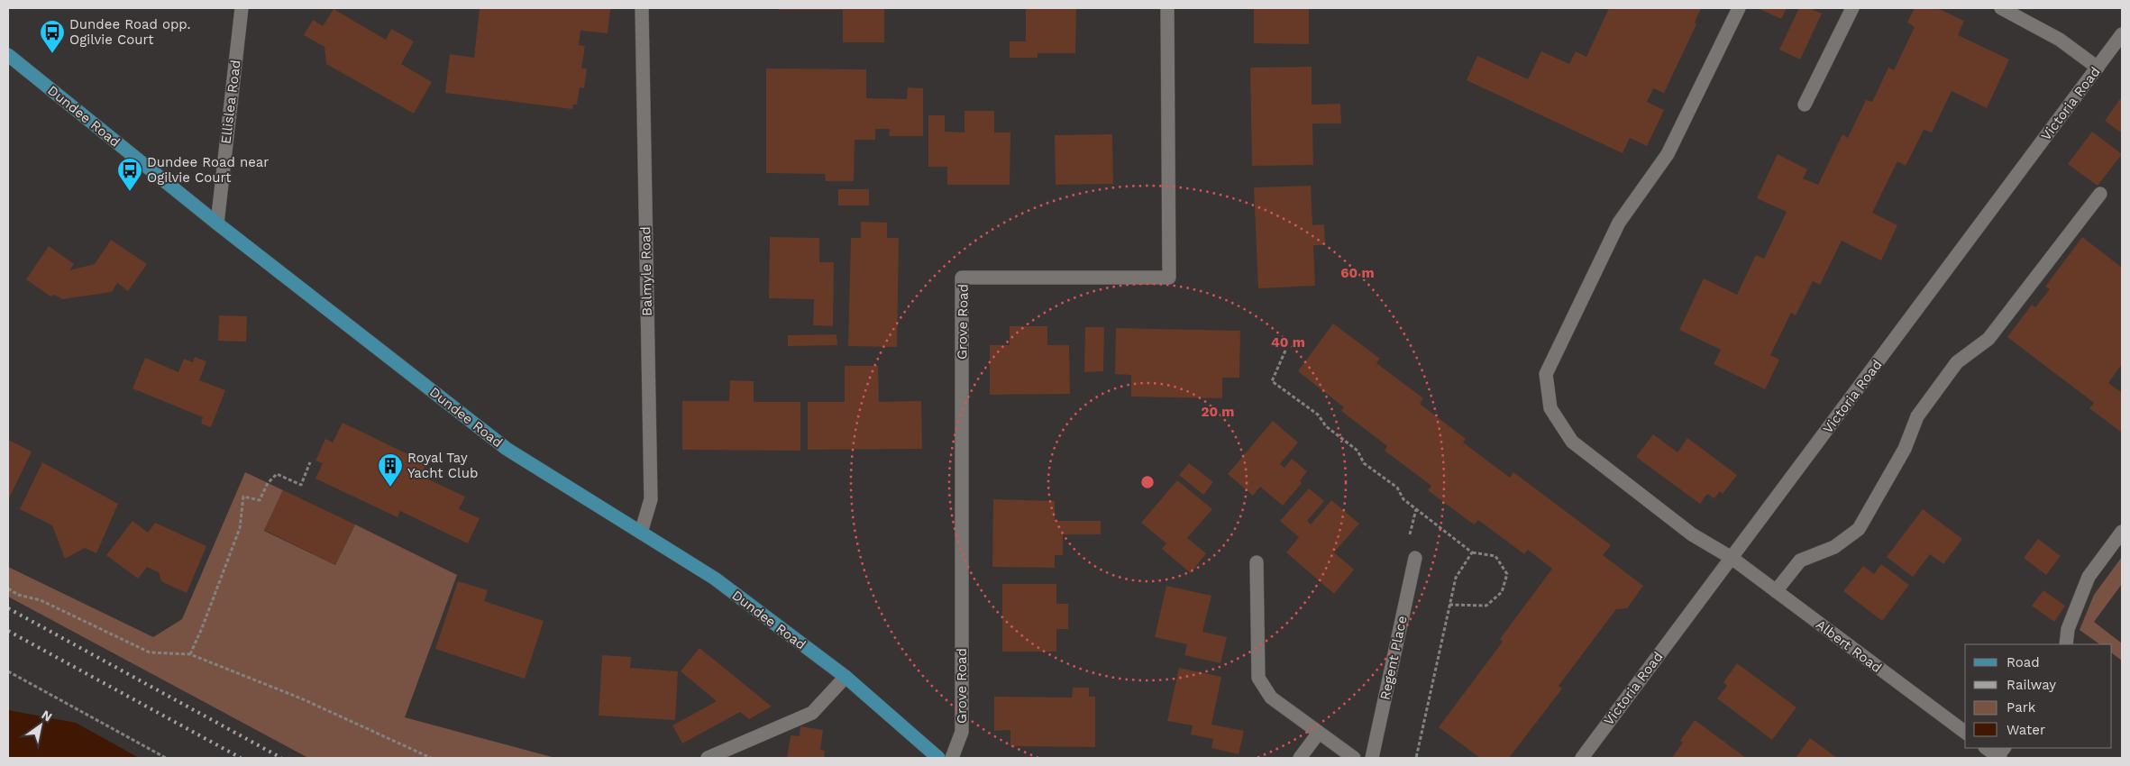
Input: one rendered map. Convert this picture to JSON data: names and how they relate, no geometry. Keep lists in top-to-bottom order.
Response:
{
  "streets": {
    "main road": ["Dundee Road"],
    "street": [
      "Ellislea Road",
      "Victoria Road",
      "Balmyle Road",
      "Grove Road",
      "Albert Road",
      "Regent Place"
    ]
  },
  "crossings": [
    ["Ellislea Road", "Dundee Road"],
    ["Victoria Road", "Albert Road"],
    ["Dundee Road", "Balmyle Road"]
  ],
  "places": {
    "bus stop": ["Dundee Road opp. Ogilvie Court", "Dundee Road near Ogilvie Court"],
    "building": ["Royal Tay Yacht Club"]
  },
  "legend": [
    "Road",
    "Railway",
    "Park",
    "Water"
  ],
  "north": "top right",
  "rings": ["60 m", "40 m", "20 m"]
}
